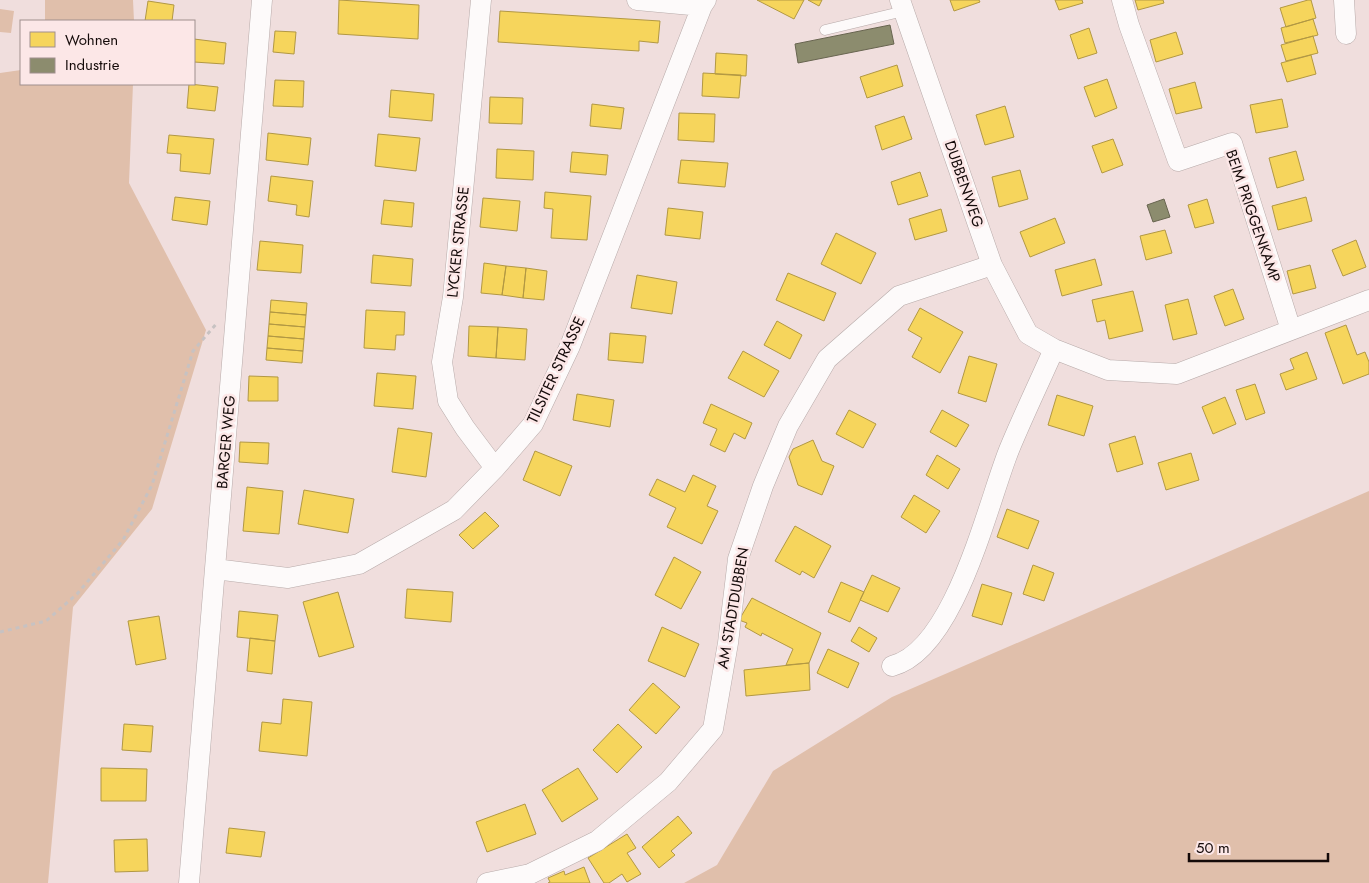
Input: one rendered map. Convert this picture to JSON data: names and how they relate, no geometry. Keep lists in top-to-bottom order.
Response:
{
  "streets": {
    "street": [
      "DUBBENWEG",
      "BEIM PRIGGENKAMP",
      "LYCKER STRASSE",
      "TILSITER STRASSE",
      "BARGER WEG",
      "AM STADTDUBBEN"
    ]
  },
  "crossings": [
    ["DUBBENWEG", "BEIM PRIGGENKAMP"],
    ["DUBBENWEG", "AM STADTDUBBEN"],
    ["LYCKER STRASSE", "TILSITER STRASSE"],
    ["TILSITER STRASSE", "BARGER WEG"]
  ],
  "legend": ["Wohnen", "Industrie"],
  "scale_bar": "50 m"
}
